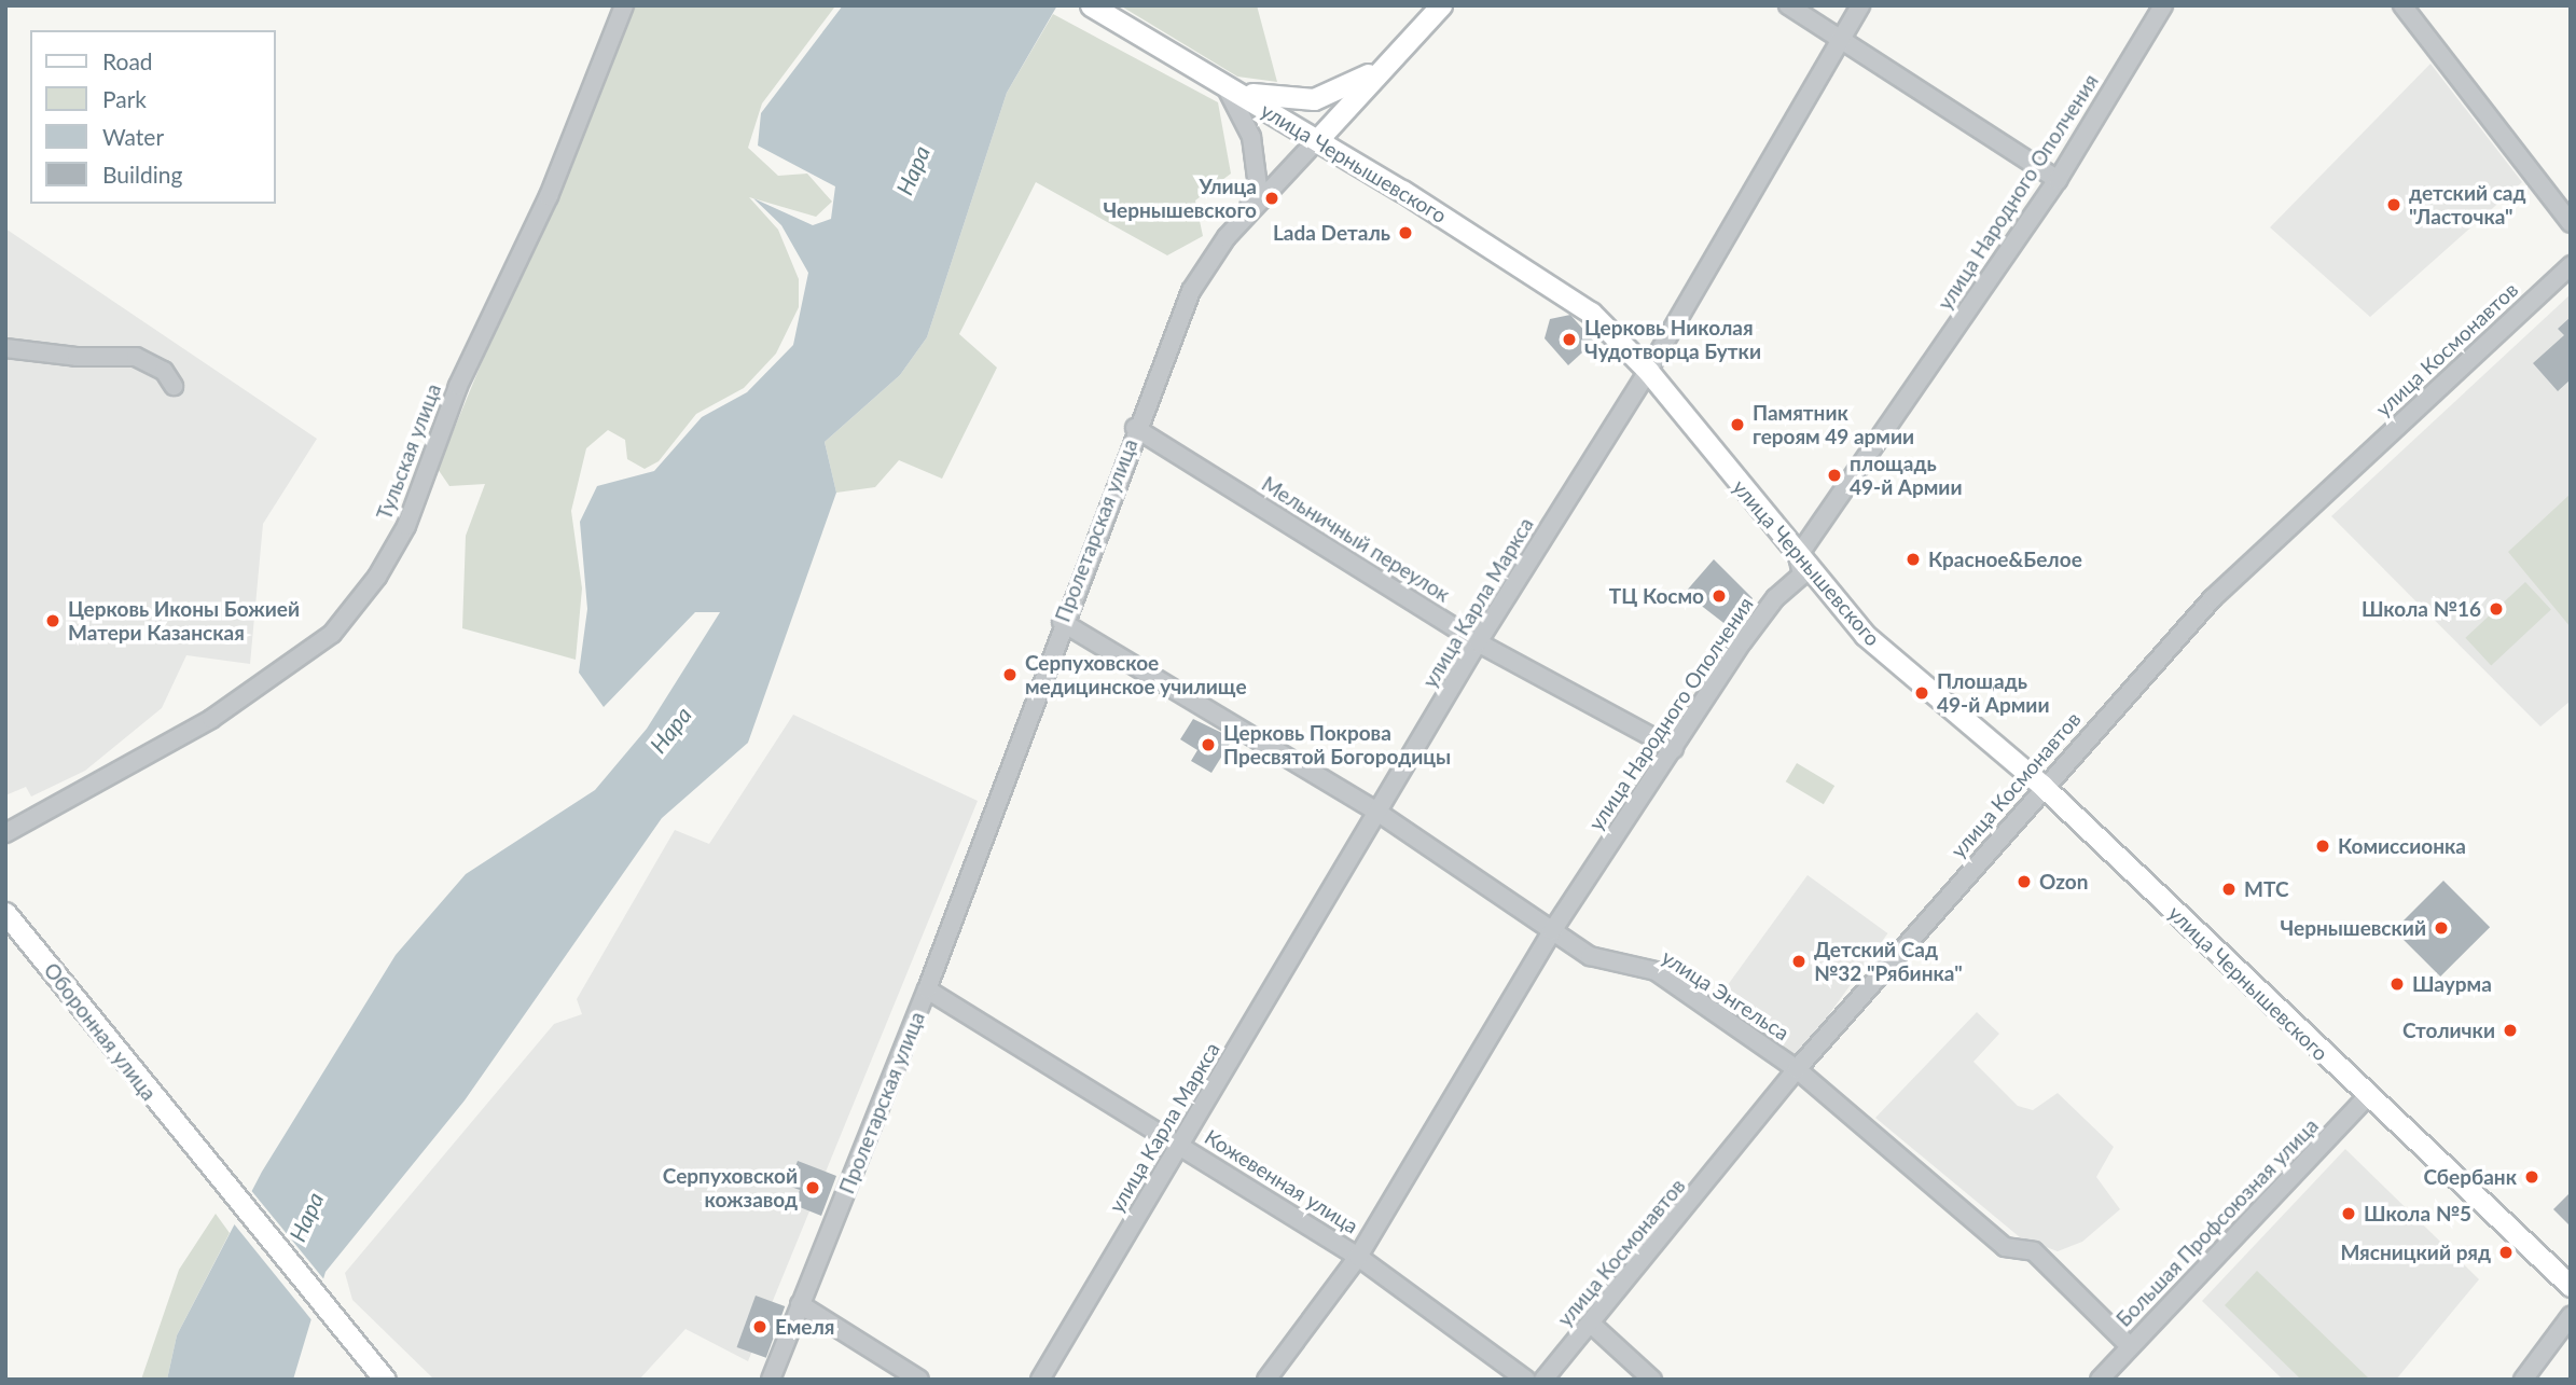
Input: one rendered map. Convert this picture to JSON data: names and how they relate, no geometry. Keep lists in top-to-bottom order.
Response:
{
  "streets": {
    "main road": ["улица Чернышевского", "Пролетарская улица", "Оборонная улица"],
    "street": [
      "улица Народного Ополчения",
      "улица Космонавтов",
      "Тульская улица",
      "Мельничный переулок",
      "улица Карла Маркса",
      "улица Энгельса",
      "Кожевенная улица",
      "Большая Профсоюзная улица"
    ]
  },
  "crossings": [
    ["улица Чернышевского", "улица Народного Ополчения"],
    ["улица Чернышевского", "улица Космонавтов"],
    ["улица Чернышевского", "Пролетарская улица"],
    ["улица Чернышевского", "улица Карла Маркса"],
    ["улица Чернышевского", "Большая Профсоюзная улица"],
    ["улица Народного Ополчения", "Мельничный переулок"],
    ["улица Народного Ополчения", "улица Энгельса"],
    ["улица Народного Ополчения", "Кожевенная улица"],
    ["улица Космонавтов", "улица Энгельса"],
    ["Пролетарская улица", "Мельничный переулок"],
    ["Пролетарская улица", "улица Энгельса"],
    ["Пролетарская улица", "Кожевенная улица"],
    ["Мельничный переулок", "улица Карла Маркса"],
    ["улица Карла Маркса", "улица Энгельса"],
    ["улица Карла Маркса", "Кожевенная улица"],
    ["улица Энгельса", "Большая Профсоюзная улица"]
  ],
  "water": ["Нара"],
  "places": [
    "Улица Чернышевского",
    "детский сад \"Ласточка\"",
    "Lada Dеталь",
    "Церковь Николая Чудотворца Бутки",
    "Памятник героям 49 армии",
    "площадь 49-й Армии",
    "Красное&Белое",
    "ТЦ Космо",
    "Школа №16",
    "Церковь Иконы Божией Матери Казанская",
    "Серпуховское медицинское училище",
    "Площадь 49-й Армии",
    "Церковь Покрова Пресвятой Богородицы",
    "Комиссионка",
    "Ozon",
    "МТС",
    "Чернышевский",
    "Детский Сад №32 \"Рябинка\"",
    "Шаурма",
    "Столички",
    "Сбербанк",
    "Серпуховской кожзавод",
    "Школа №5",
    "Мясницкий ряд",
    "Емеля"
  ],
  "legend": [
    "Road",
    "Park",
    "Water",
    "Building"
  ]
}
